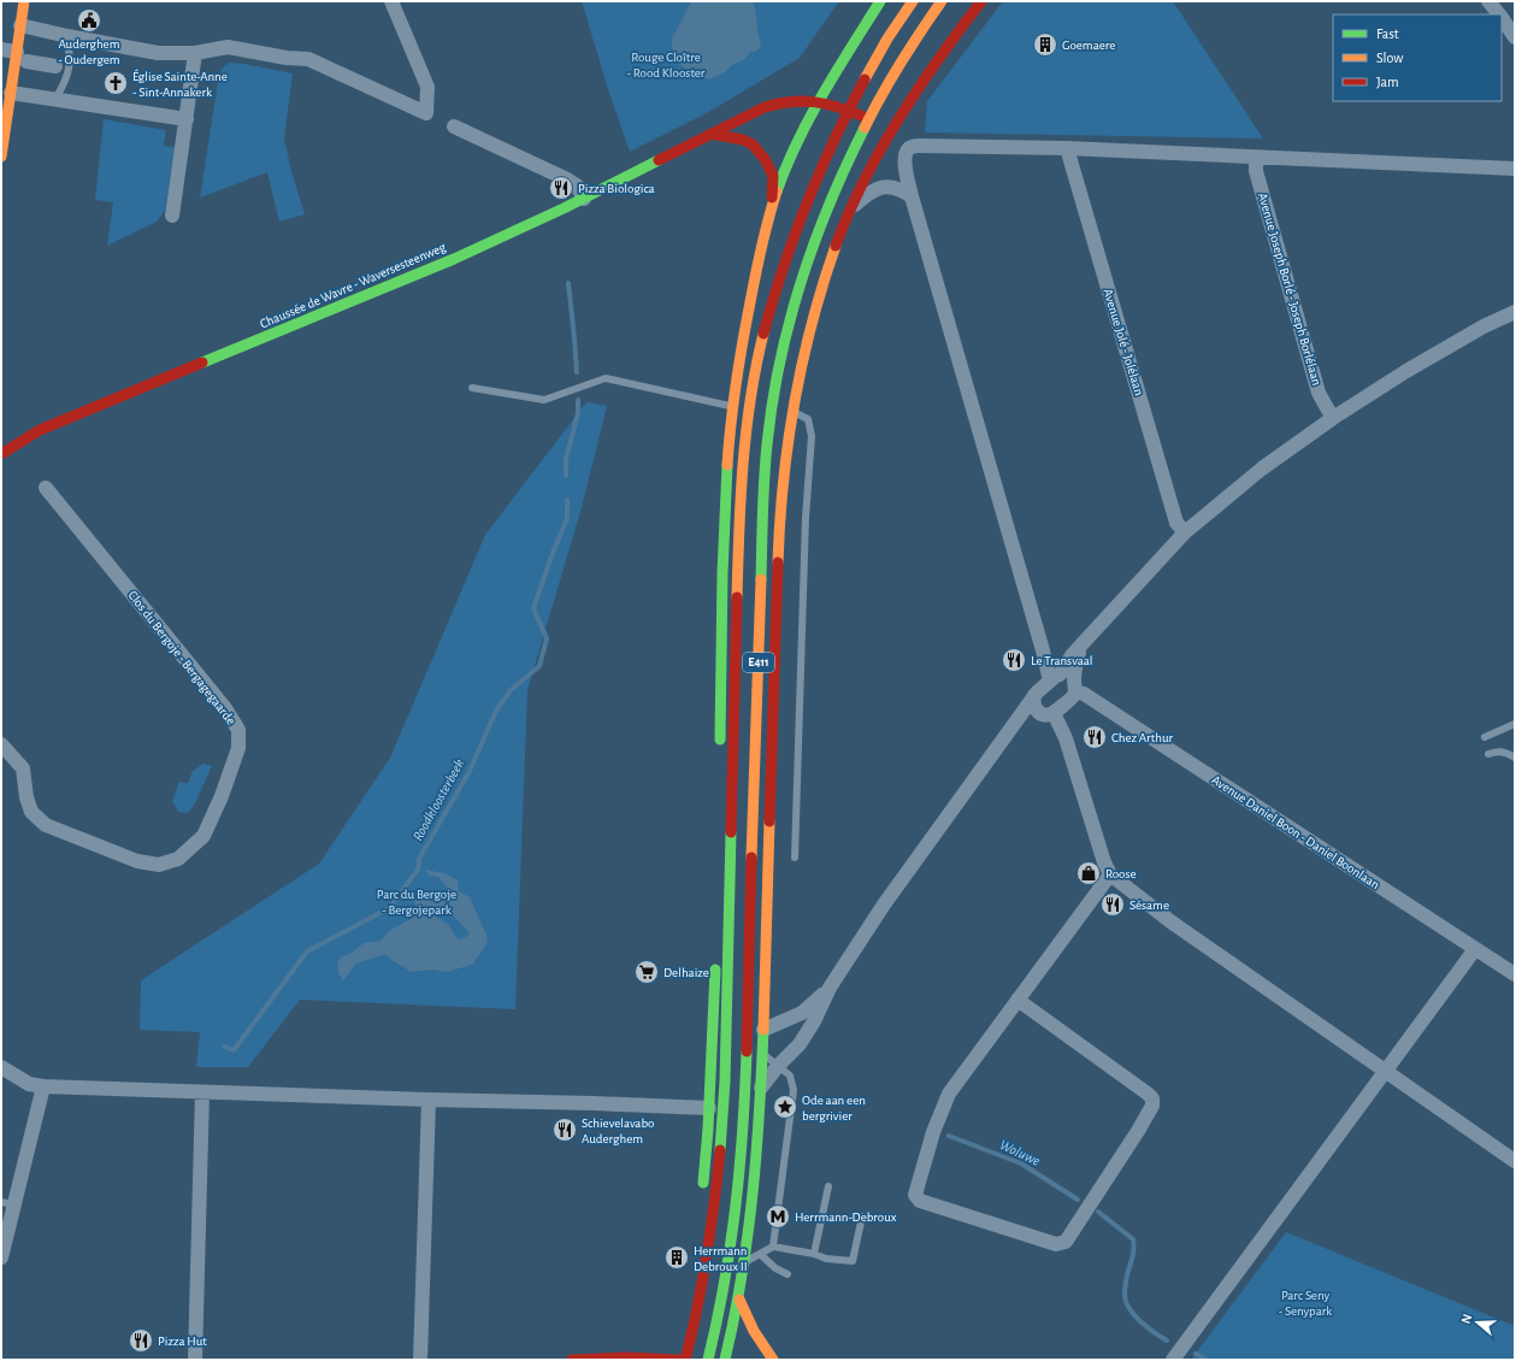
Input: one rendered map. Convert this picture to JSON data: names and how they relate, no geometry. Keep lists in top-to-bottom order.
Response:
{
  "streets": {
    "main road": ["Chaussée de Wavre - Waversesteenweg", "E411"],
    "street": [
      "Avenue Joseph Borlé - Joseph Borlélaan",
      "Avenue Jolé - Jolélaan",
      "Clos du Bergoje - Bergagegaarde",
      "Avenue Daniel Boon - Daniel Boonlaan"
    ]
  },
  "water": ["Roodkloosterbeek", "Woluwe"],
  "parks": ["Rouge Cloître - Rood Klooster", "Parc du Bergoje - Bergojepark", "Parc Seny - Senypark"],
  "places": {
    "public building": ["Auderghem - Oudergem"],
    "building": ["Goemaere", "Herrmann Debroux II"],
    "church": ["Église Sainte-Anne - Sint-Annakerk"],
    "restaurant": [
      "Pizza Biologica",
      "Le Transvaal",
      "Chez Arthur",
      "Sésame",
      "Schievelavabo Auderghem",
      "Pizza Hut"
    ],
    "shop": ["Roose"],
    "supermarket": ["Delhaize"],
    "place": ["Ode aan een bergrivier"],
    "metro station": ["Herrmann-Debroux"]
  },
  "legend": ["Fast", "Slow", "Jam"],
  "north": "left"
}
